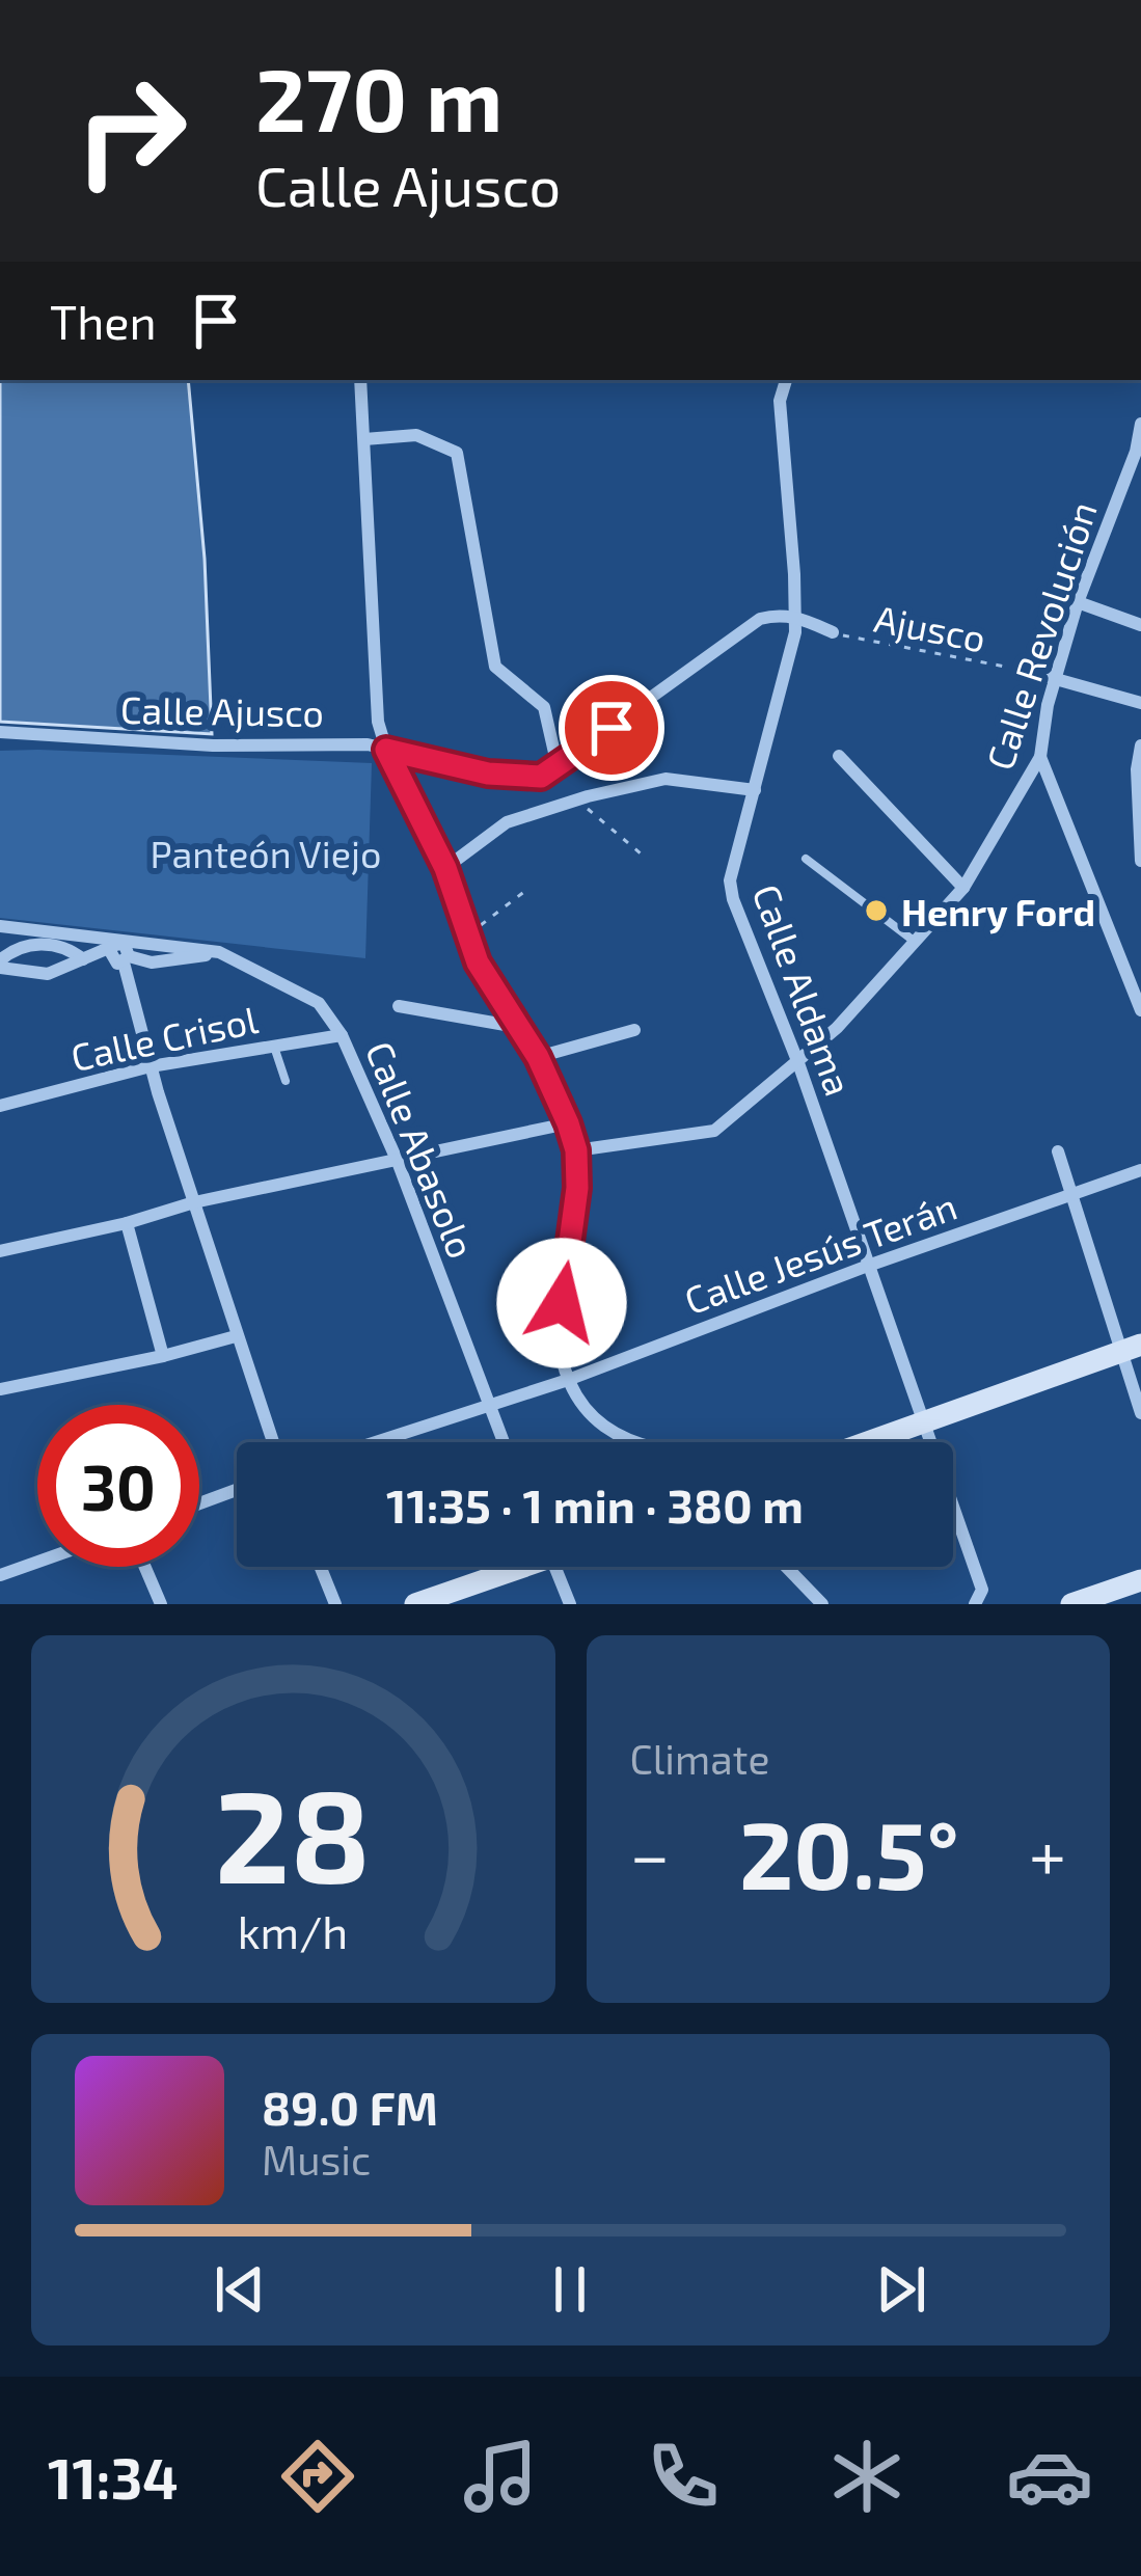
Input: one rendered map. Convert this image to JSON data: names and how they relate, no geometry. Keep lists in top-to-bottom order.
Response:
{
  "streets": {
    "street": [
      "Calle Revolución",
      "Calle Ajusco",
      "Calle Aldama",
      "Calle Crisol",
      "Calle Abasolo",
      "Calle Jesús Terán"
    ],
    "path": ["Ajusco"]
  },
  "crossings": [
    ["Calle Revolución", "Calle Aldama"],
    ["Calle Ajusco", "Calle Aldama"],
    ["Calle Aldama", "Calle Jesús Terán"],
    ["Calle Crisol", "Calle Abasolo"],
    ["Calle Abasolo", "Calle Jesús Terán"]
  ],
  "parks": ["Panteón Viejo"],
  "places": ["Henry Ford"],
  "page": {
    "turn": ["270 m", "Calle Ajusco"],
    "then": "Then",
    "limit": "30",
    "trip": "11:35 · 1 min · 380 m",
    "tile": "Climate",
    "heat": ["−", "20.5°", "+"],
    "song": ["89.0 FM", "Music"],
    "tabs": "11:34",
    "gauge": ["28", "km/h"]
  }
}
